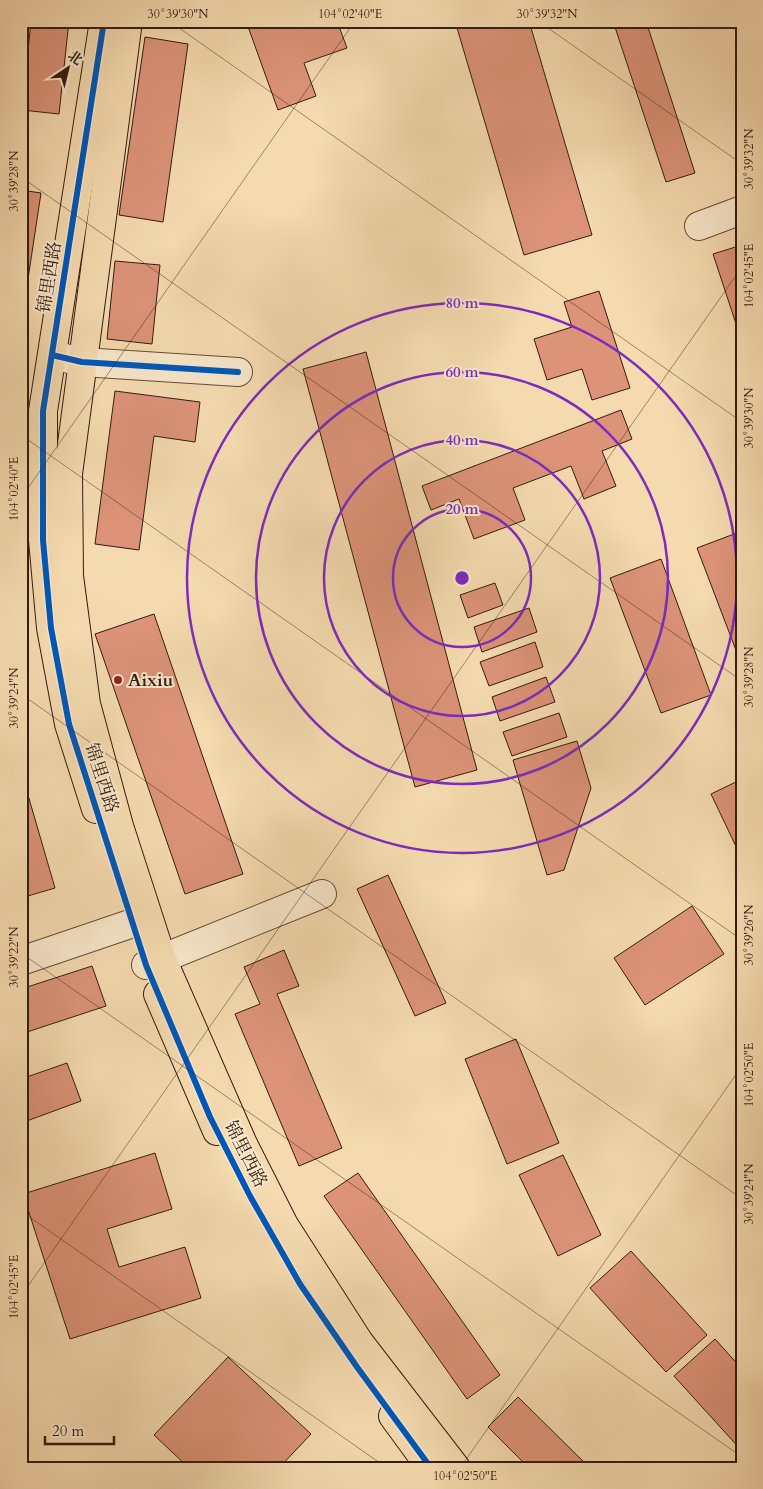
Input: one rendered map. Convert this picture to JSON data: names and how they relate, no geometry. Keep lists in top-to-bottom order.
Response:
{
  "streets": {
    "main road": ["锦里西路"]
  },
  "places": ["Aixiu"],
  "scale_bar": "20 m",
  "north": "top right",
  "coordinates": [
    "30°39'30\"N",
    "104°02'40\"E",
    "30°39'32\"N",
    "30°39'28\"N",
    "104°02'45\"E",
    "30°39'24\"N",
    "30°39'26\"N",
    "30°39'22\"N",
    "104°02'50\"E"
  ],
  "rings": [
    "80 m",
    "60 m",
    "40 m",
    "20 m"
  ]
}
